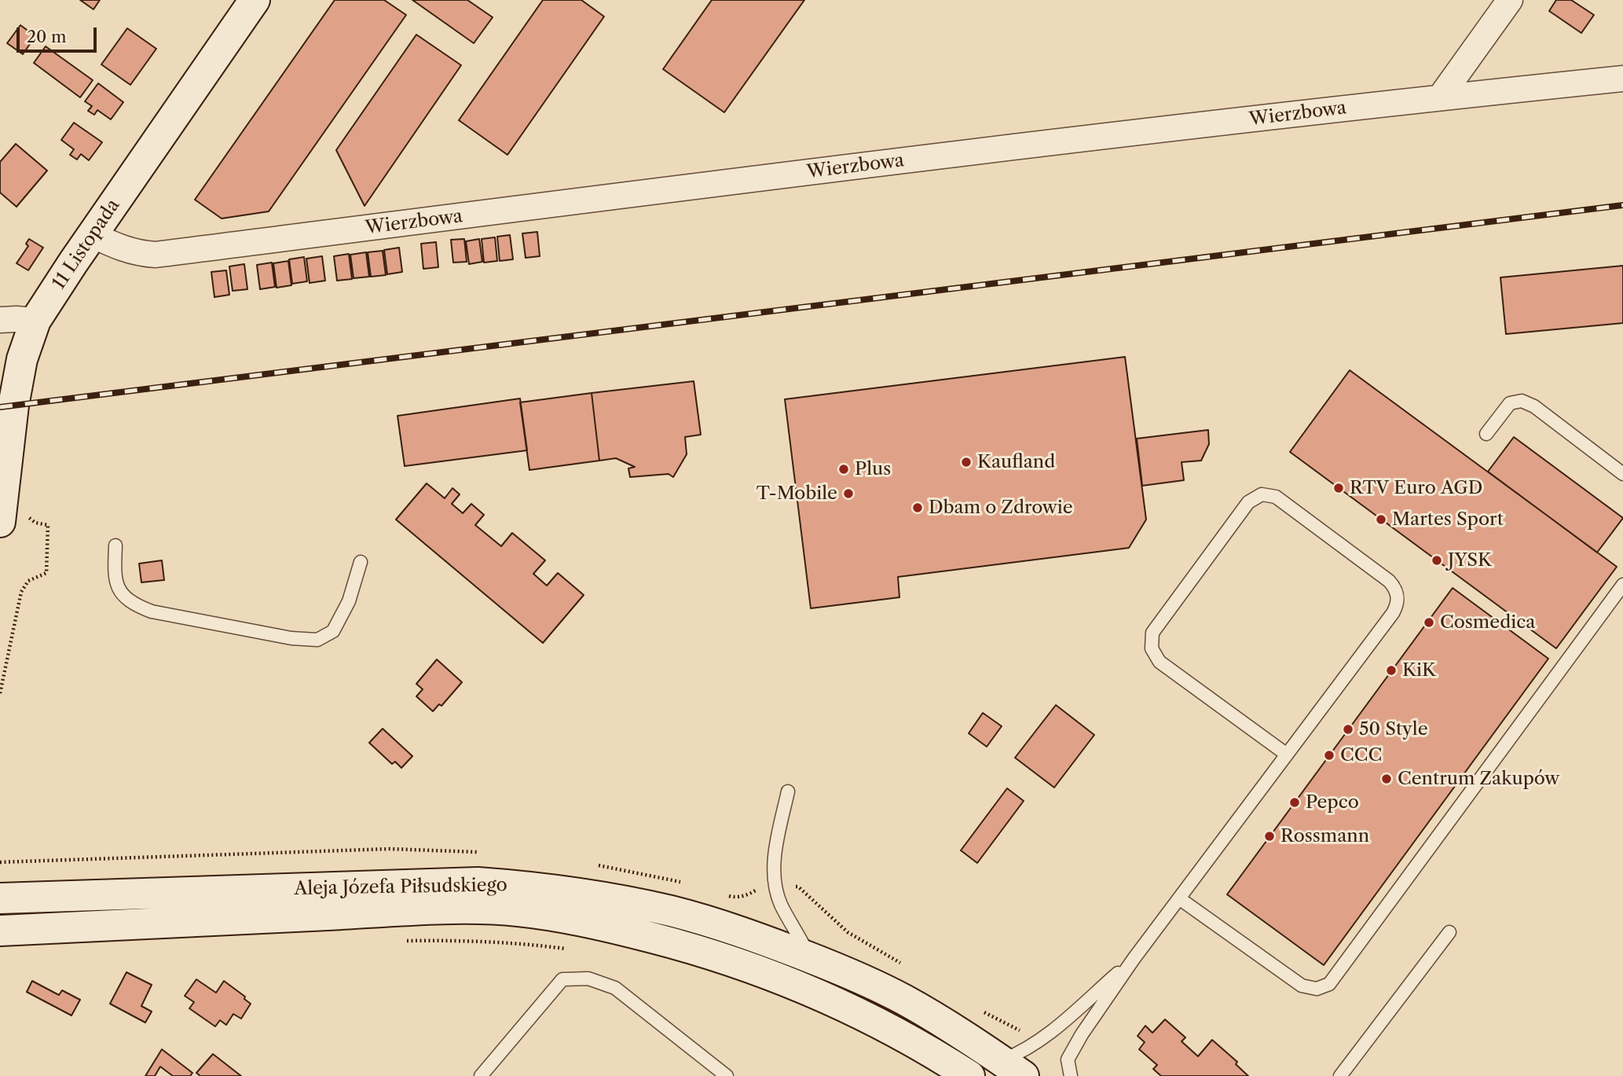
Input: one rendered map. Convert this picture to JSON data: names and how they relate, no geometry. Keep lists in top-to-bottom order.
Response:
{
  "streets": {
    "main road": ["11 Listopada", "Aleja Józefa Piłsudskiego"],
    "street": ["Wierzbowa"]
  },
  "crossings": [
    ["Wierzbowa", "11 Listopada"]
  ],
  "places": [
    "Kaufland",
    "Plus",
    "RTV Euro AGD",
    "T-Mobile",
    "Dbam o Zdrowie",
    "Martes Sport",
    "JYSK",
    "Cosmedica",
    "KiK",
    "50 Style",
    "CCC",
    "Centrum Zakupów",
    "Pepco",
    "Rossmann"
  ],
  "scale_bar": "20 m"
}
